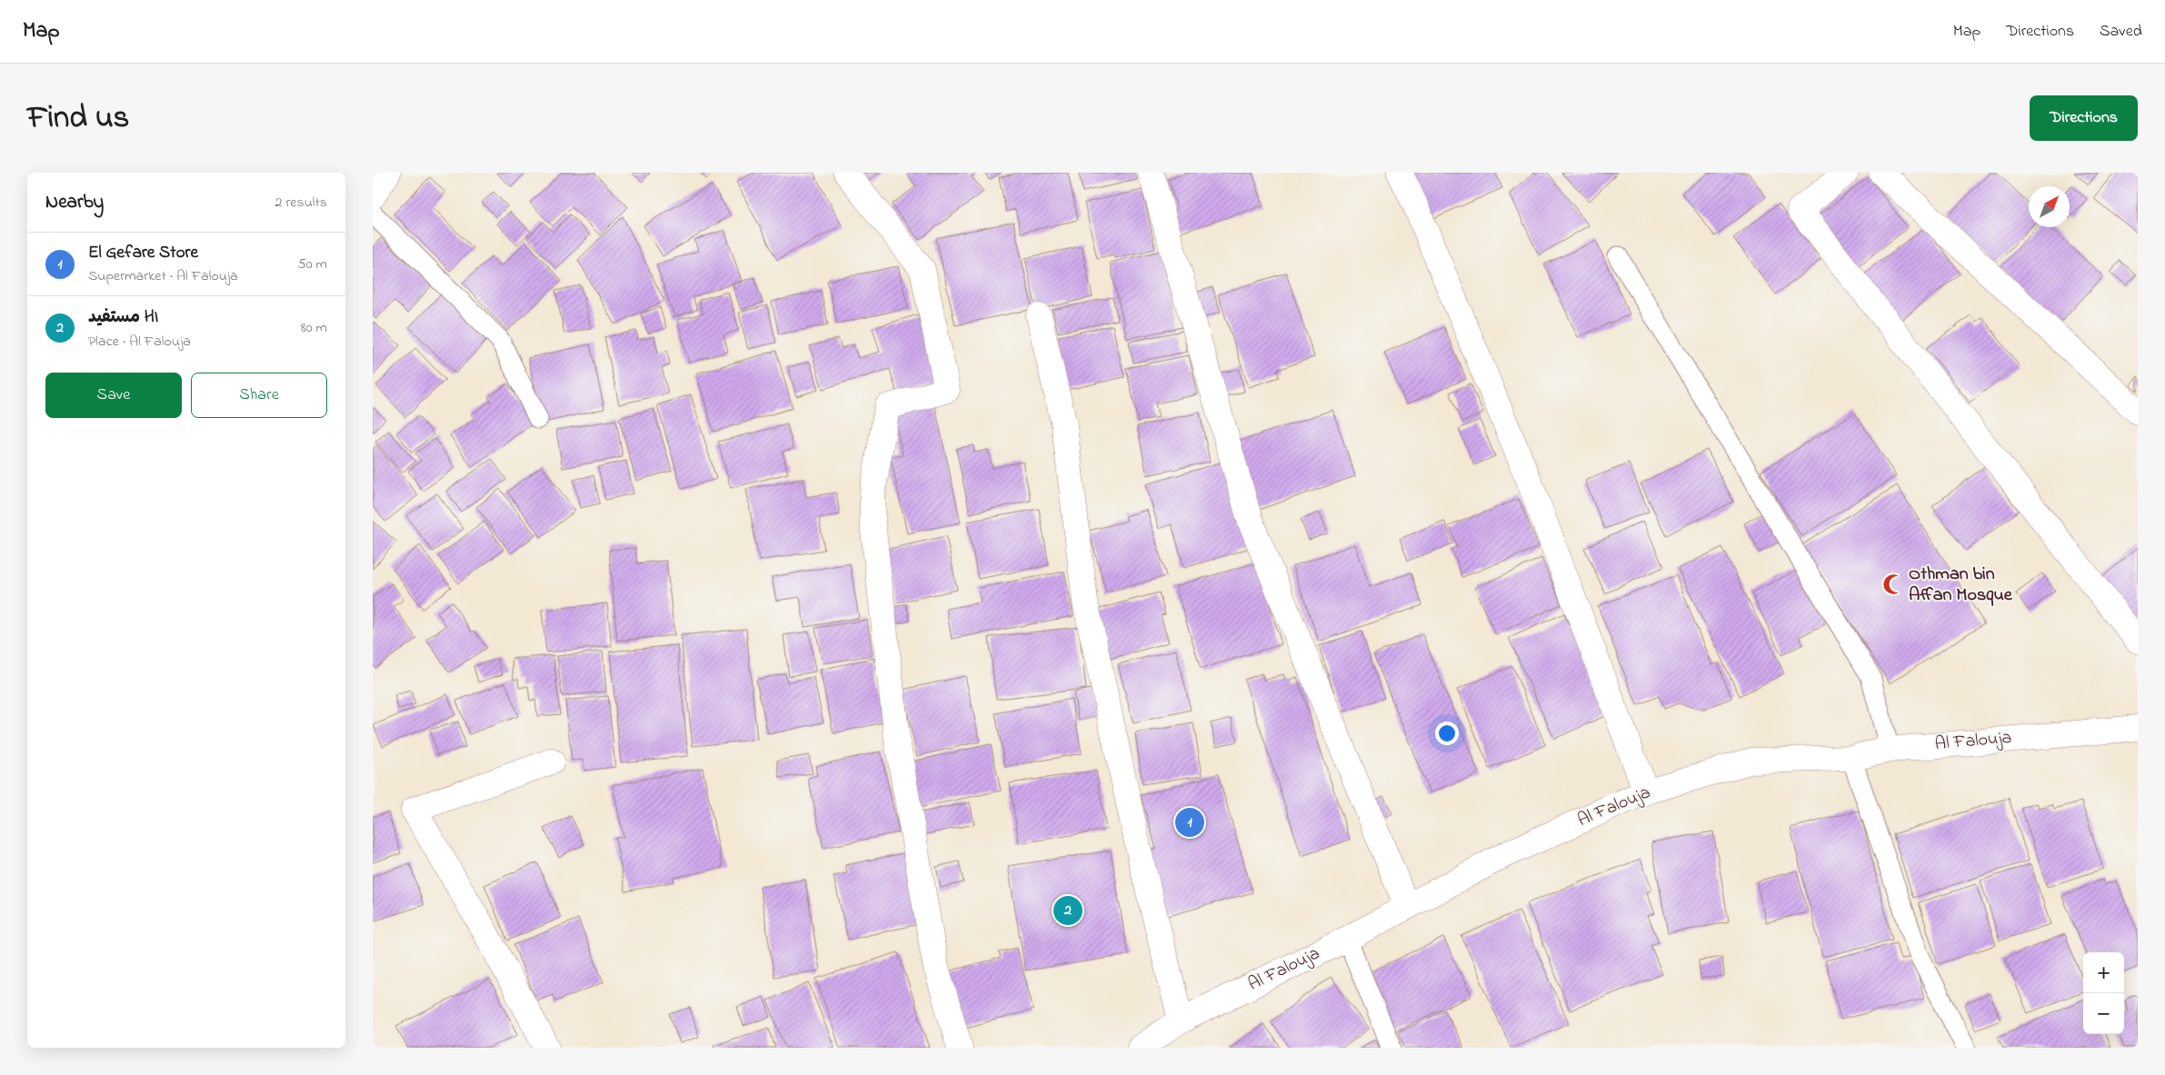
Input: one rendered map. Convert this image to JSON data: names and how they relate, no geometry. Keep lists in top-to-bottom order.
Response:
{
  "streets": {
    "street": ["Al Falouja"]
  },
  "places": {
    "mosque": ["Othman bin Affan Mosque"]
  },
  "north": "top right",
  "page": {
    "header": "Map",
    "nav": ["Map", "Directions", "Saved"],
    "title": "Find us",
    "buttons": [
      "Directions",
      ["Save", "Share"]
    ],
    "heading": ["Nearby", "2 results"],
    "list": [
      {
        "mark": "1",
        "name": "El Gefare Store",
        "note": "Supermarket · Al Falouja",
        "value": "50 m"
      },
      {
        "mark": "2",
        "name": "مستفيد HI",
        "note": "Place · Al Falouja",
        "value": "80 m"
      }
    ],
    "pins": ["1", "2"],
    "map_buttons": ["+", "−"]
  }
}
